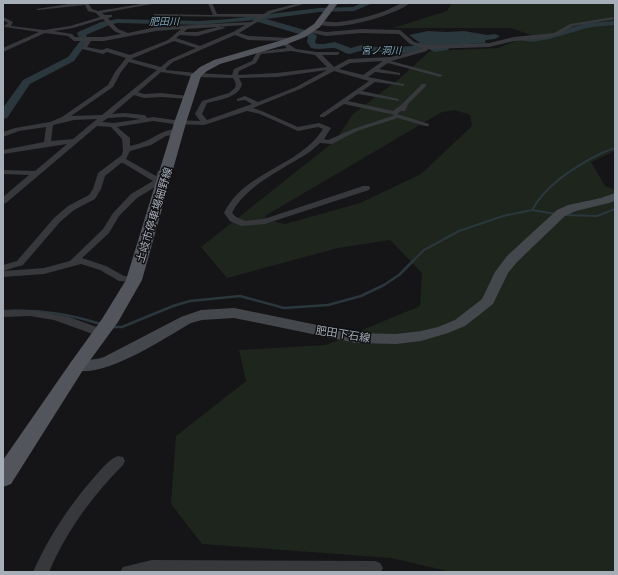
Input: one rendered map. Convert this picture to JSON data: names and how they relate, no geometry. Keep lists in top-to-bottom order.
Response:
{
  "streets": {
    "main road": ["土岐市停車場細野線", "肥田下石線"]
  },
  "crossings": [
    ["土岐市停車場細野線", "肥田下石線"]
  ],
  "water": ["肥田川", "宮ノ洞川"]
}
